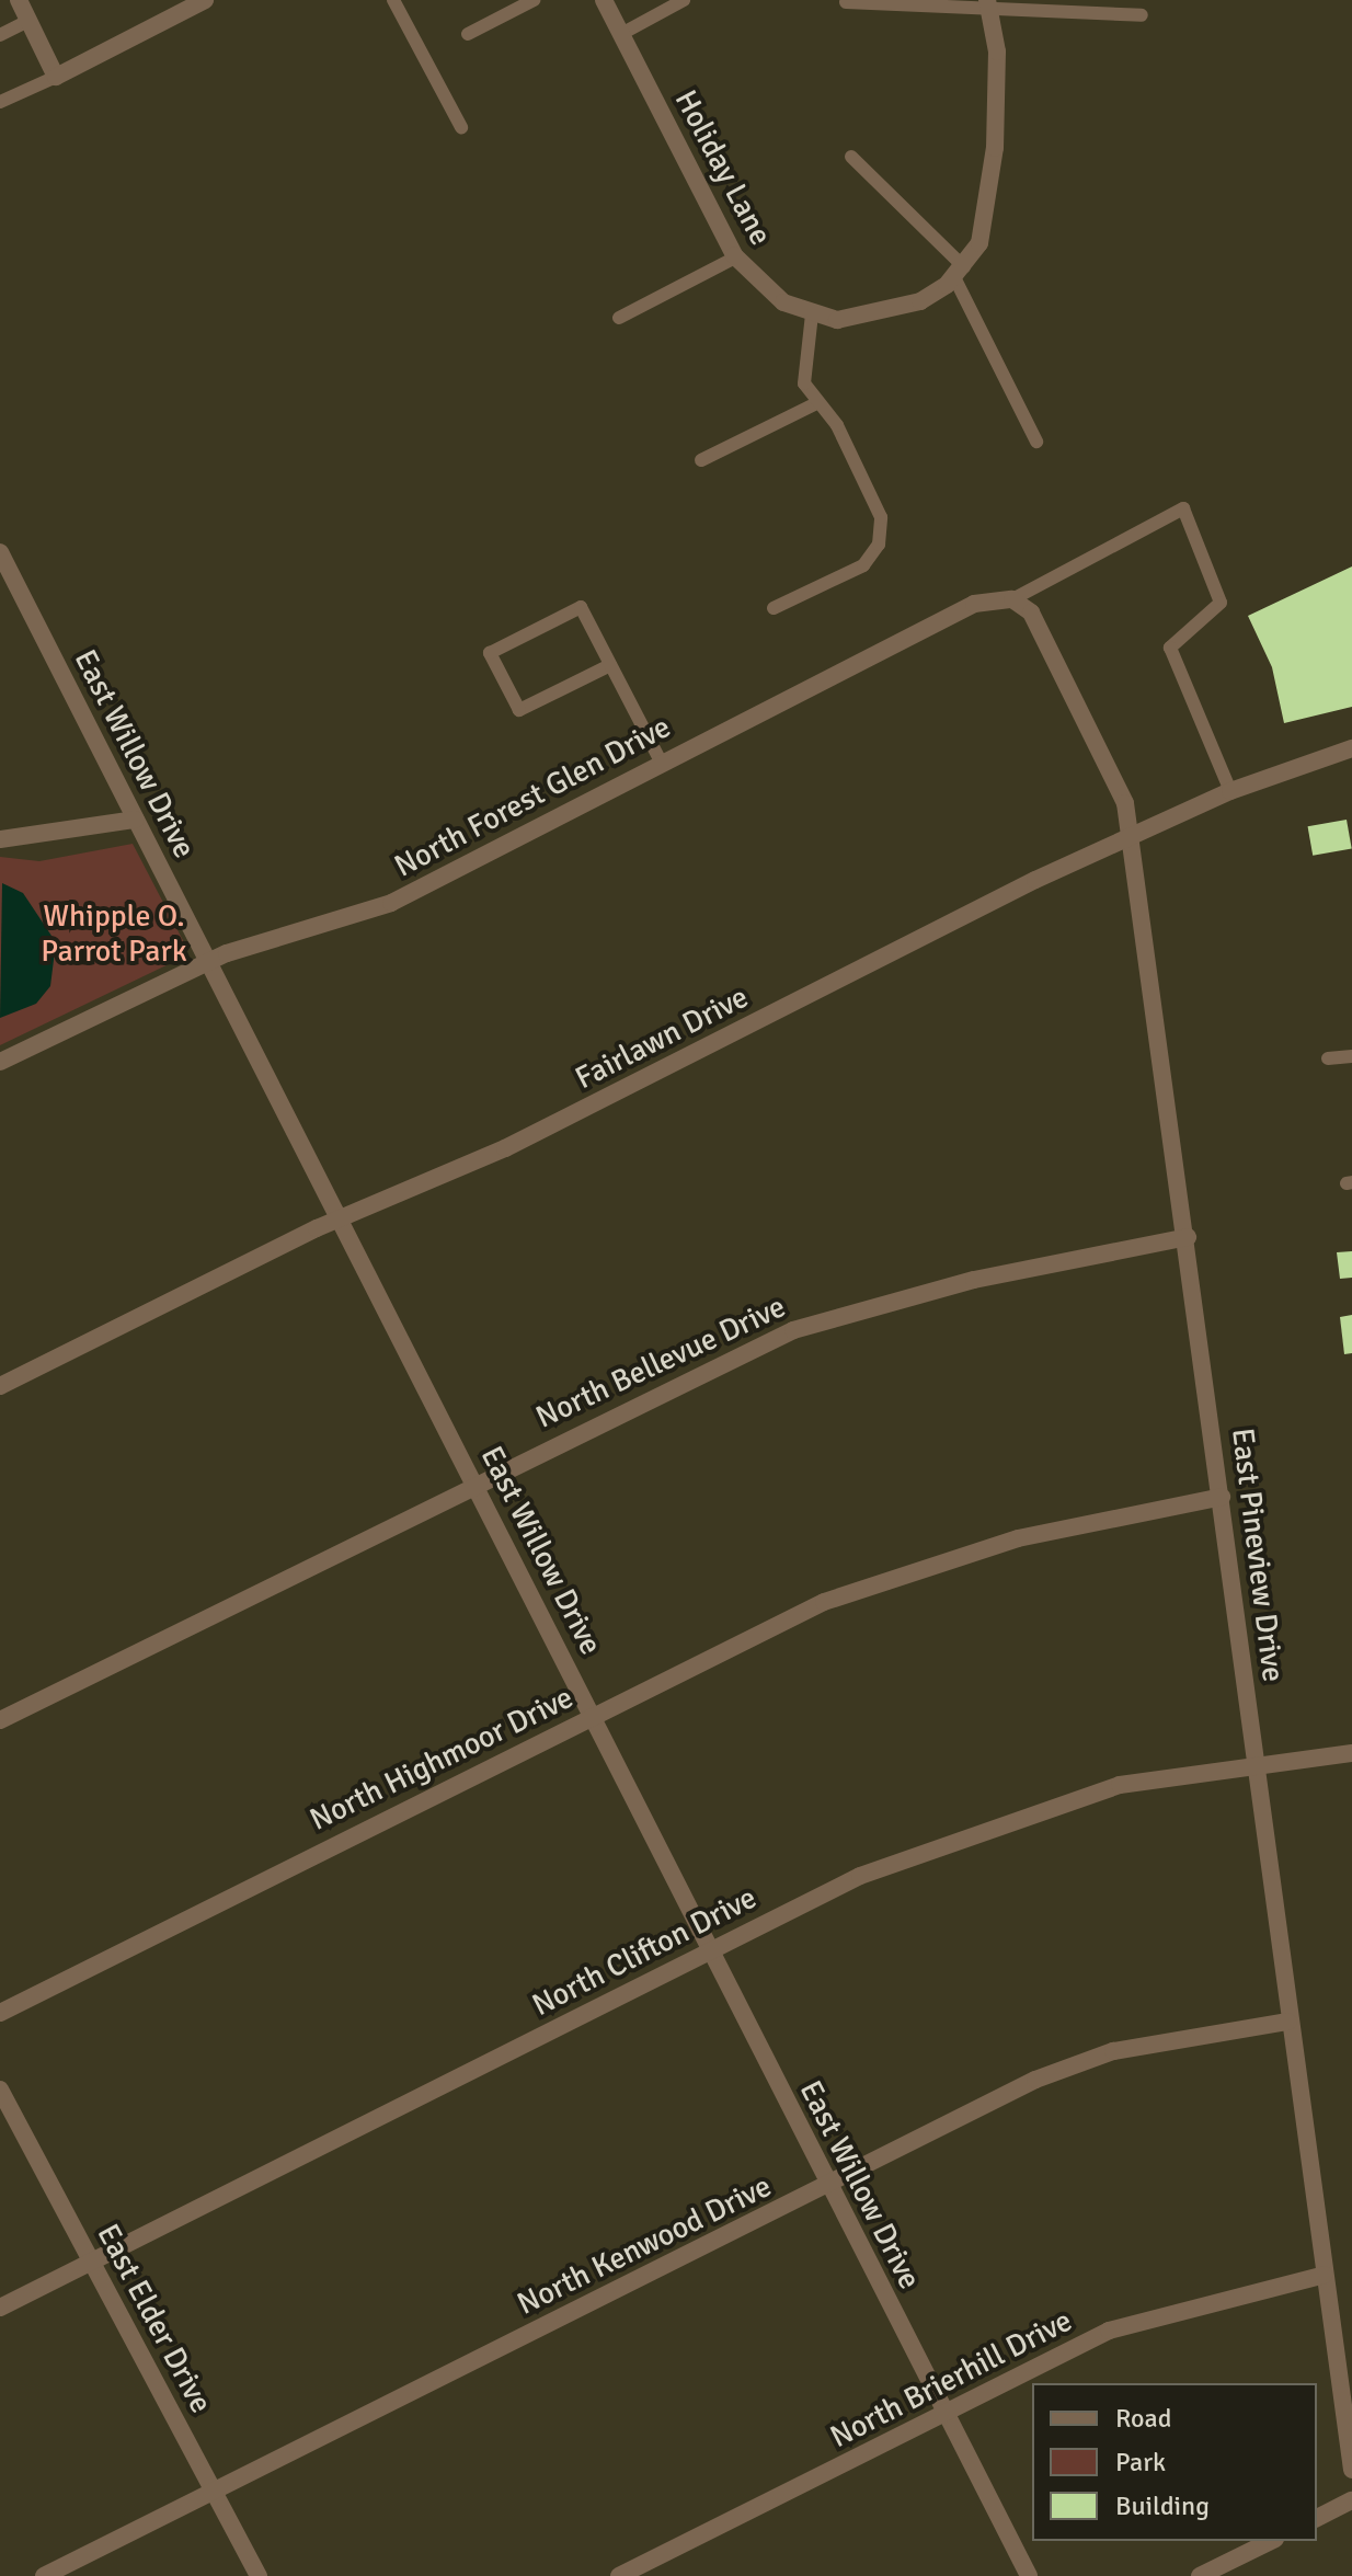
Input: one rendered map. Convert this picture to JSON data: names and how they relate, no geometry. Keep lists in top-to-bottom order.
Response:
{
  "streets": {
    "street": [
      "Holiday Lane",
      "East Willow Drive",
      "North Forest Glen Drive",
      "Fairlawn Drive",
      "North Bellevue Drive",
      "East Pineview Drive",
      "North Highmoor Drive",
      "North Clifton Drive",
      "North Kenwood Drive",
      "East Elder Drive",
      "North Brierhill Drive"
    ]
  },
  "crossings": [
    ["East Willow Drive", "North Forest Glen Drive"],
    ["East Willow Drive", "Fairlawn Drive"],
    ["East Willow Drive", "North Bellevue Drive"],
    ["East Willow Drive", "North Highmoor Drive"],
    ["East Willow Drive", "North Clifton Drive"],
    ["East Willow Drive", "North Kenwood Drive"],
    ["East Willow Drive", "North Brierhill Drive"],
    ["North Forest Glen Drive", "East Pineview Drive"],
    ["Fairlawn Drive", "East Pineview Drive"],
    ["North Bellevue Drive", "East Pineview Drive"],
    ["East Pineview Drive", "North Highmoor Drive"],
    ["East Pineview Drive", "North Clifton Drive"],
    ["East Pineview Drive", "North Kenwood Drive"],
    ["East Pineview Drive", "North Brierhill Drive"],
    ["North Clifton Drive", "East Elder Drive"],
    ["North Kenwood Drive", "East Elder Drive"]
  ],
  "parks": ["Whipple O. Parrot Park"],
  "legend": ["Road", "Park", "Building"]
}
